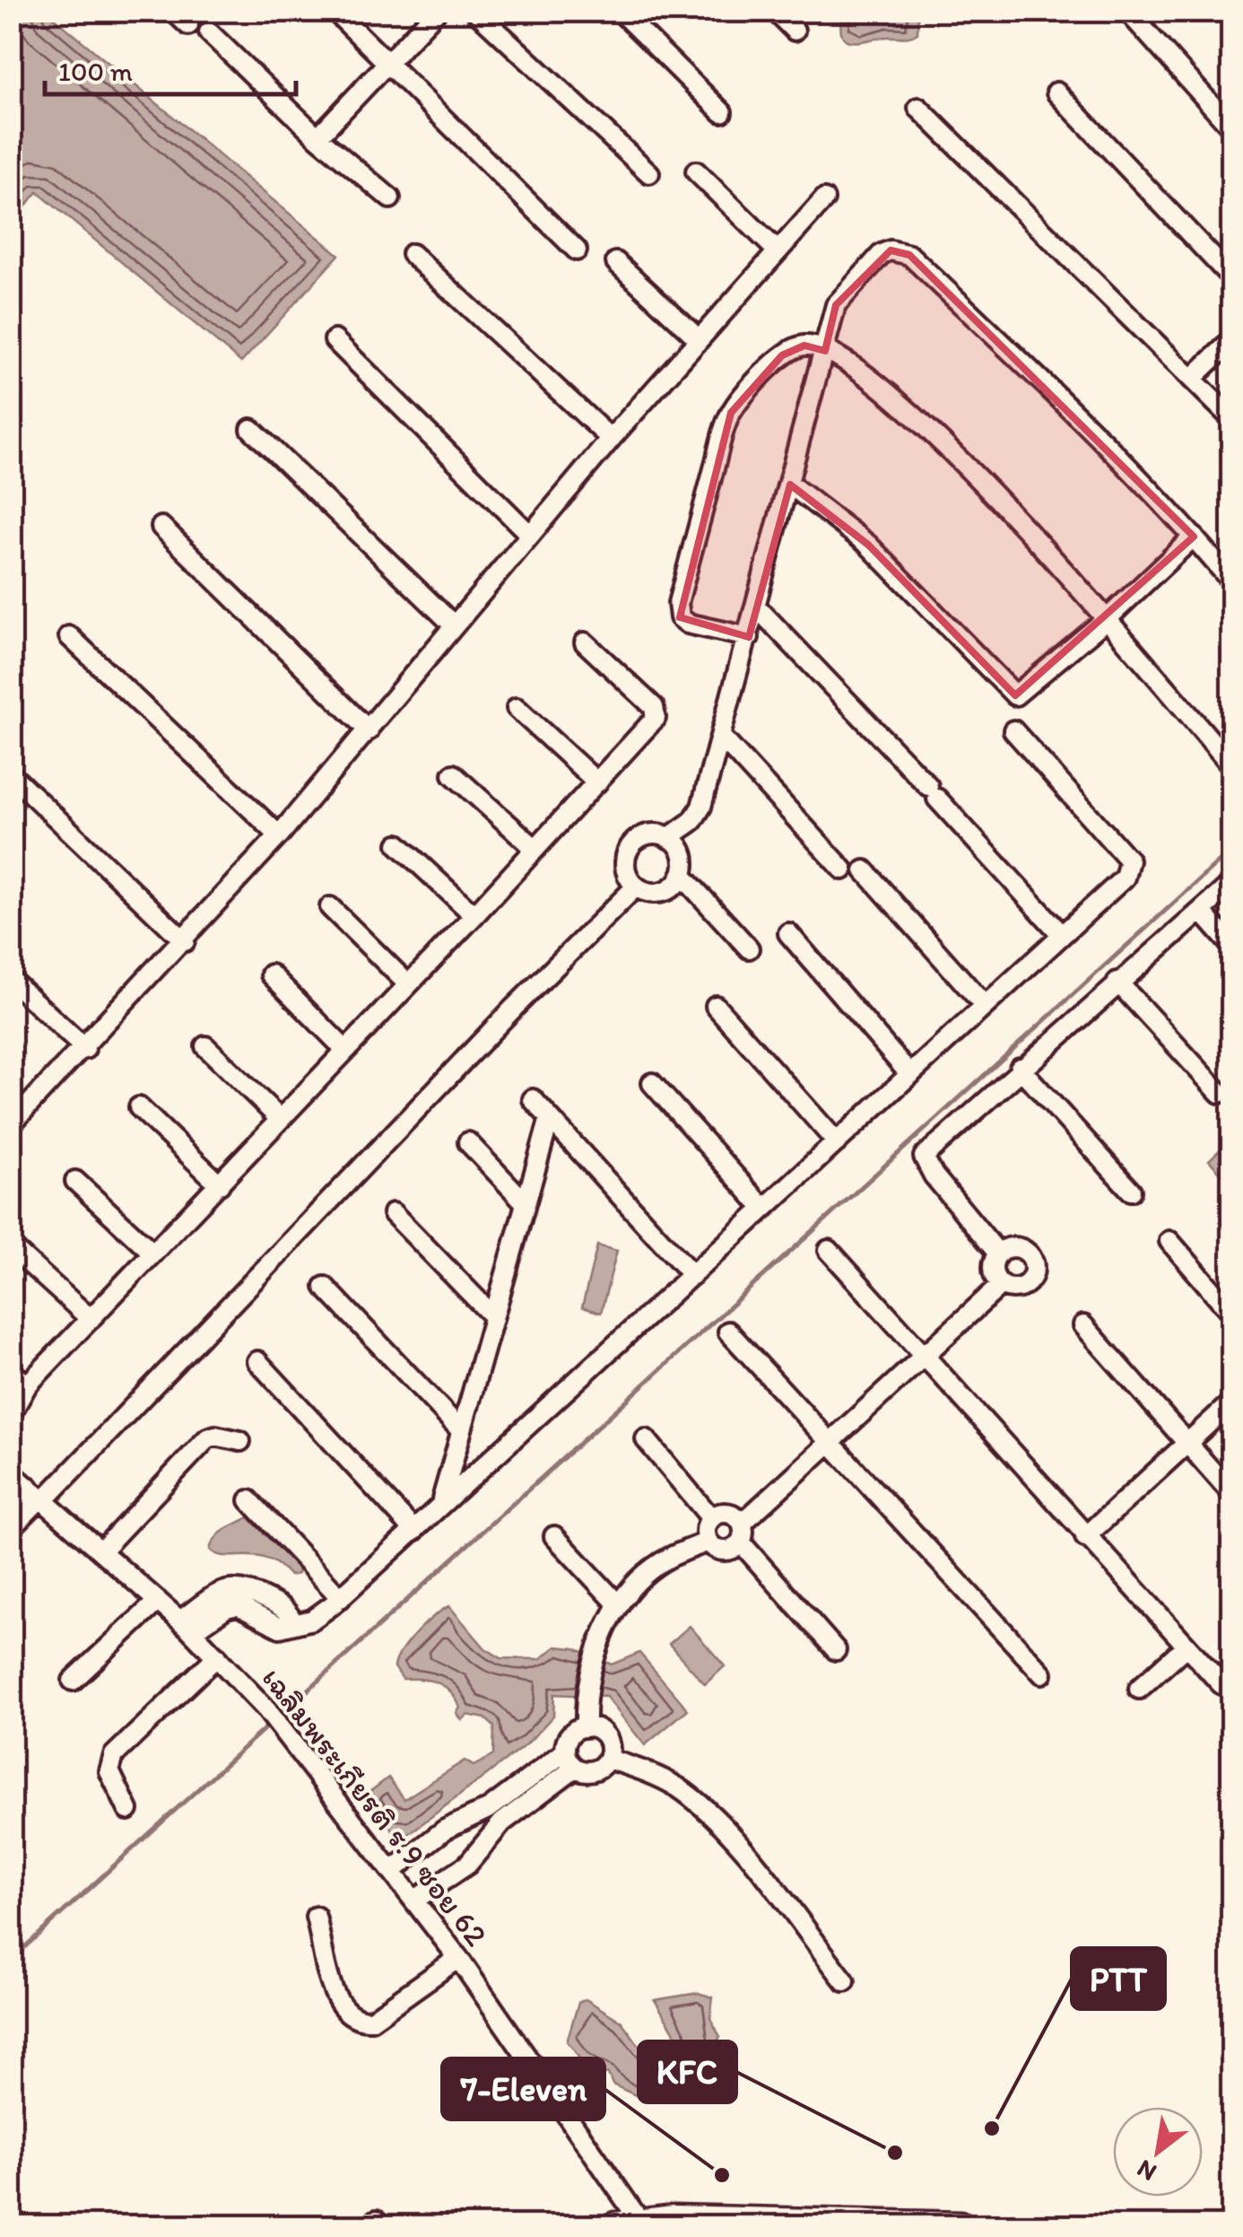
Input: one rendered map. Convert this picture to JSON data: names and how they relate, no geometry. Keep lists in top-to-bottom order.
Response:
{
  "streets": {
    "street": ["เฉลิมพระเกียรติ ร.9 ซอย 62"]
  },
  "places": ["PTT", "KFC", "7-Eleven"],
  "scale_bar": "100 m",
  "north": "bottom left"
}
